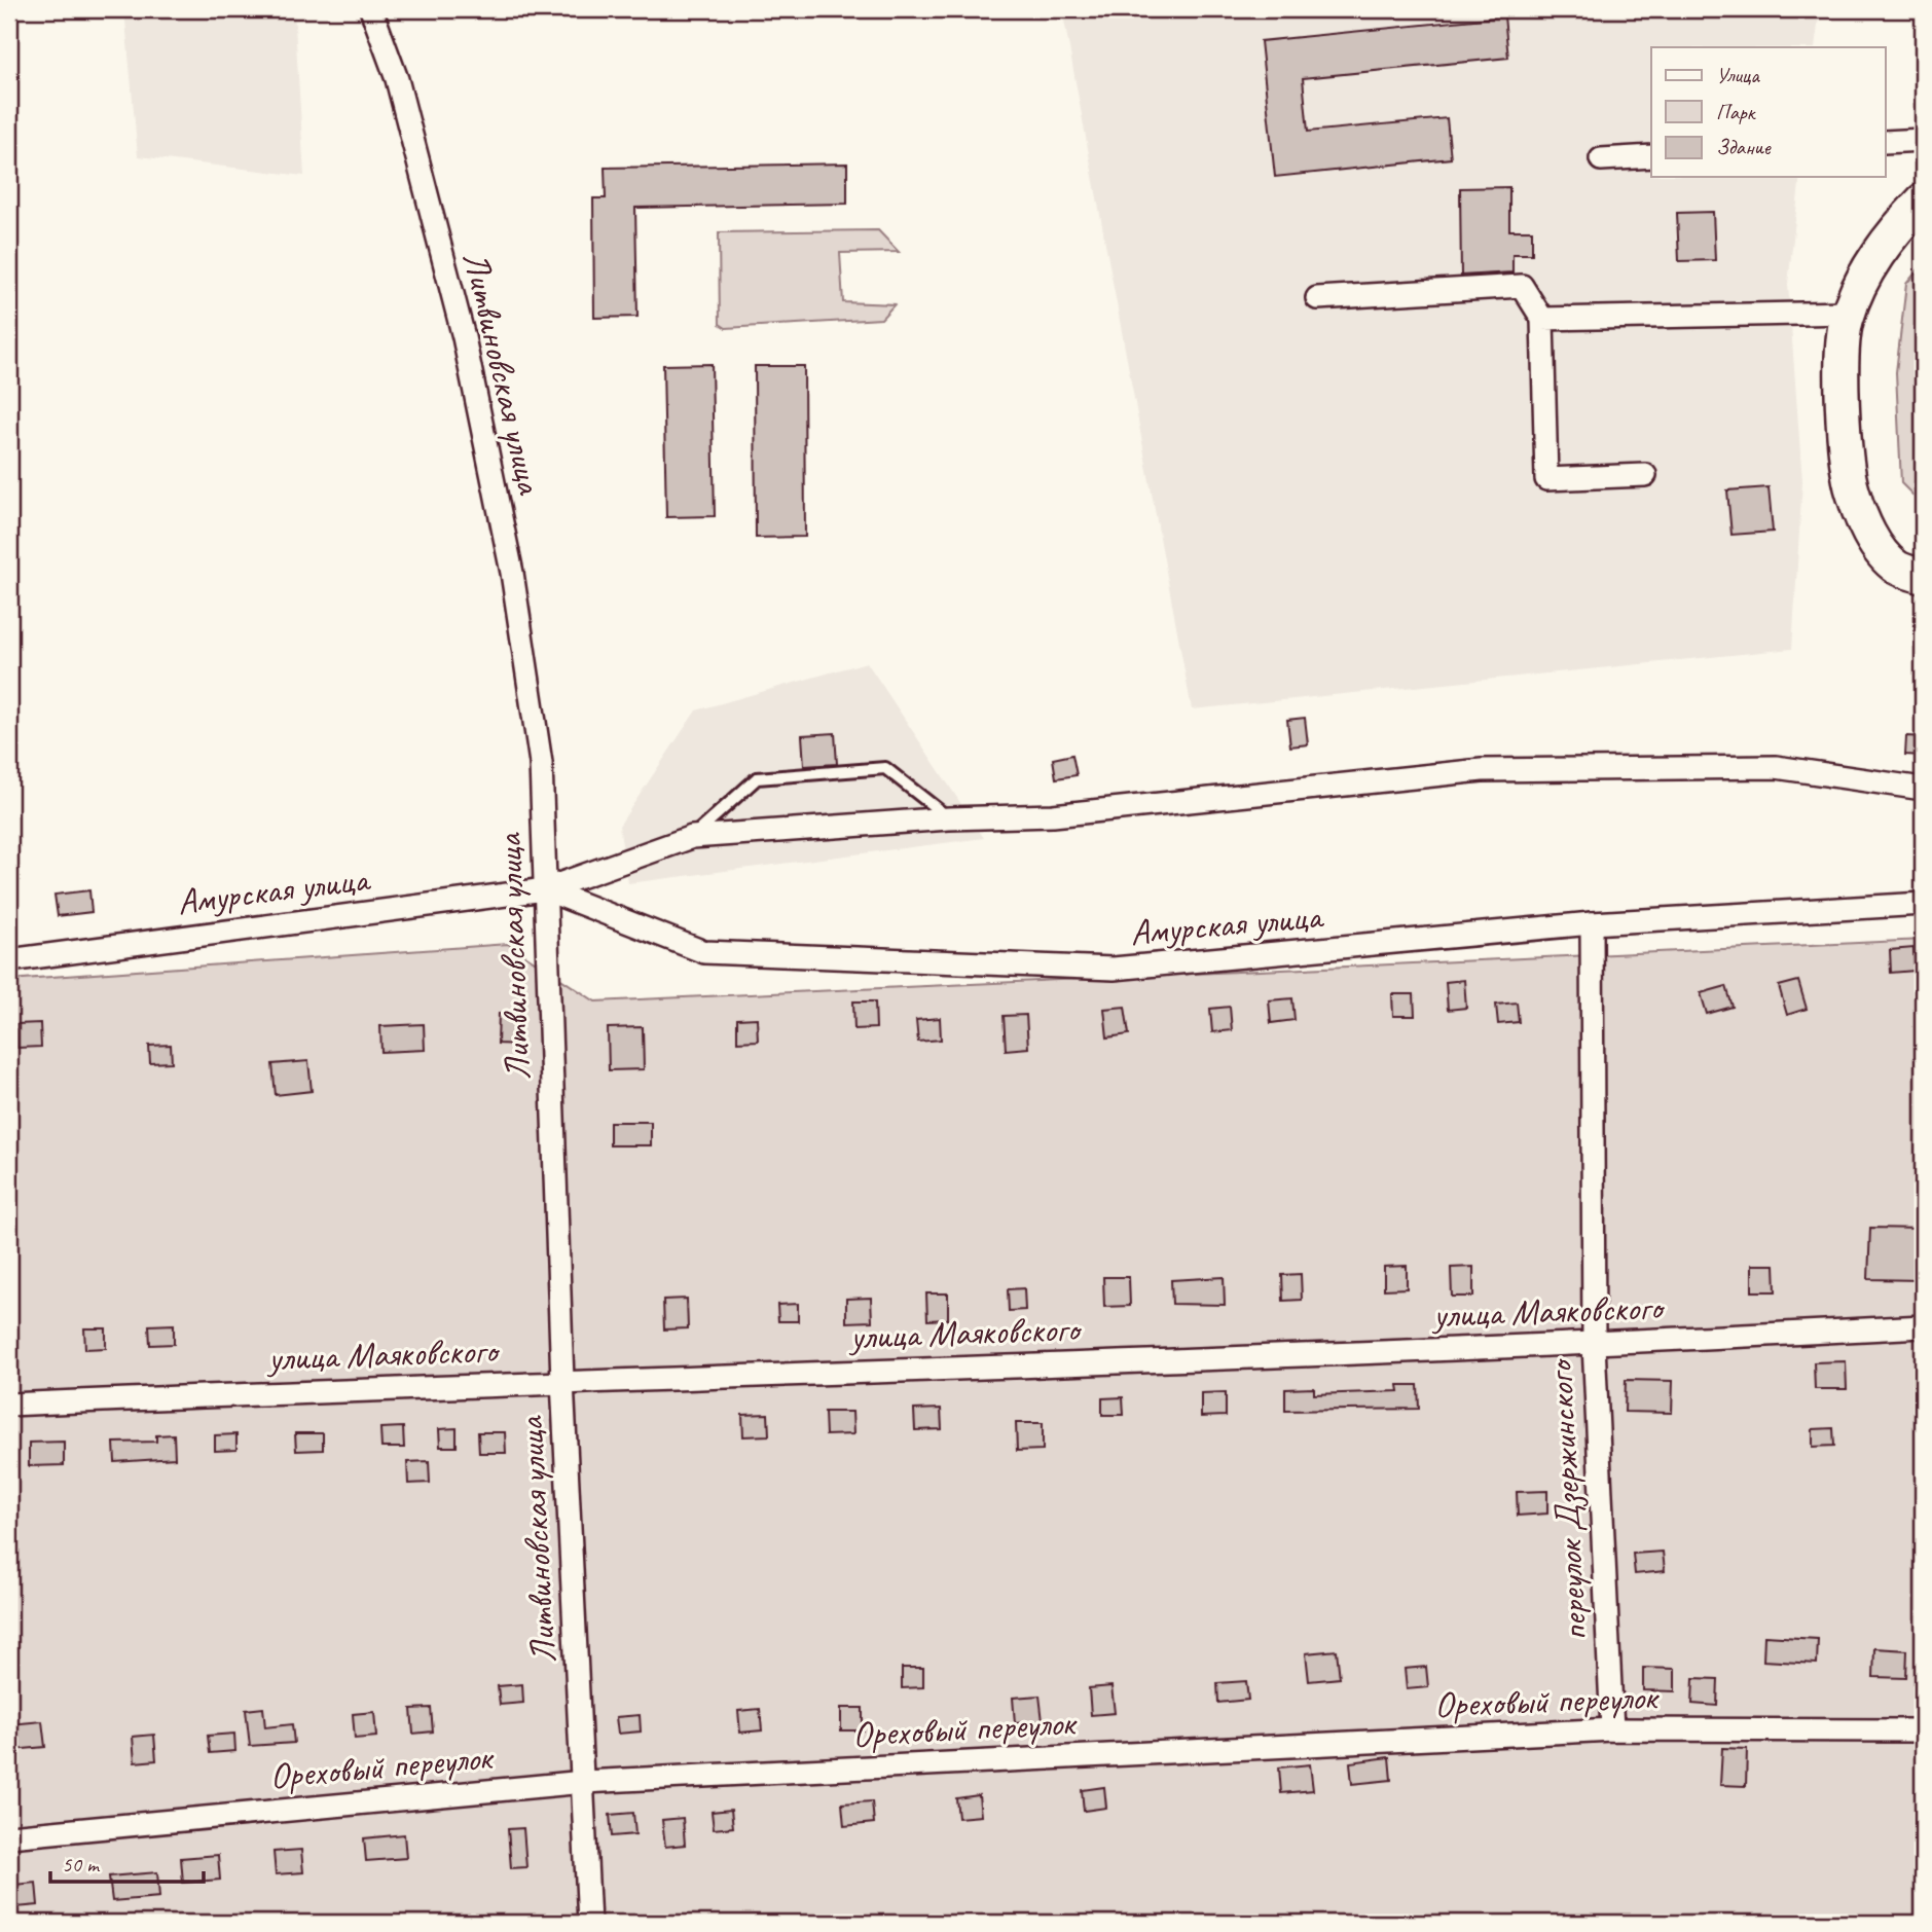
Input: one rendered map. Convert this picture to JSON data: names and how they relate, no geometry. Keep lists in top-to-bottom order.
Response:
{
  "streets": {
    "street": [
      "Литвиновская улица",
      "Амурская улица",
      "улица Маяковского",
      "переулок Дзержинского",
      "Ореховый переулок"
    ]
  },
  "crossings": [
    ["Литвиновская улица", "Амурская улица"],
    ["Литвиновская улица", "улица Маяковского"],
    ["Литвиновская улица", "Ореховый переулок"],
    ["Амурская улица", "переулок Дзержинского"],
    ["улица Маяковского", "переулок Дзержинского"],
    ["переулок Дзержинского", "Ореховый переулок"]
  ],
  "legend": ["Улица", "Парк", "Здание"],
  "scale_bar": "50 m"
}
